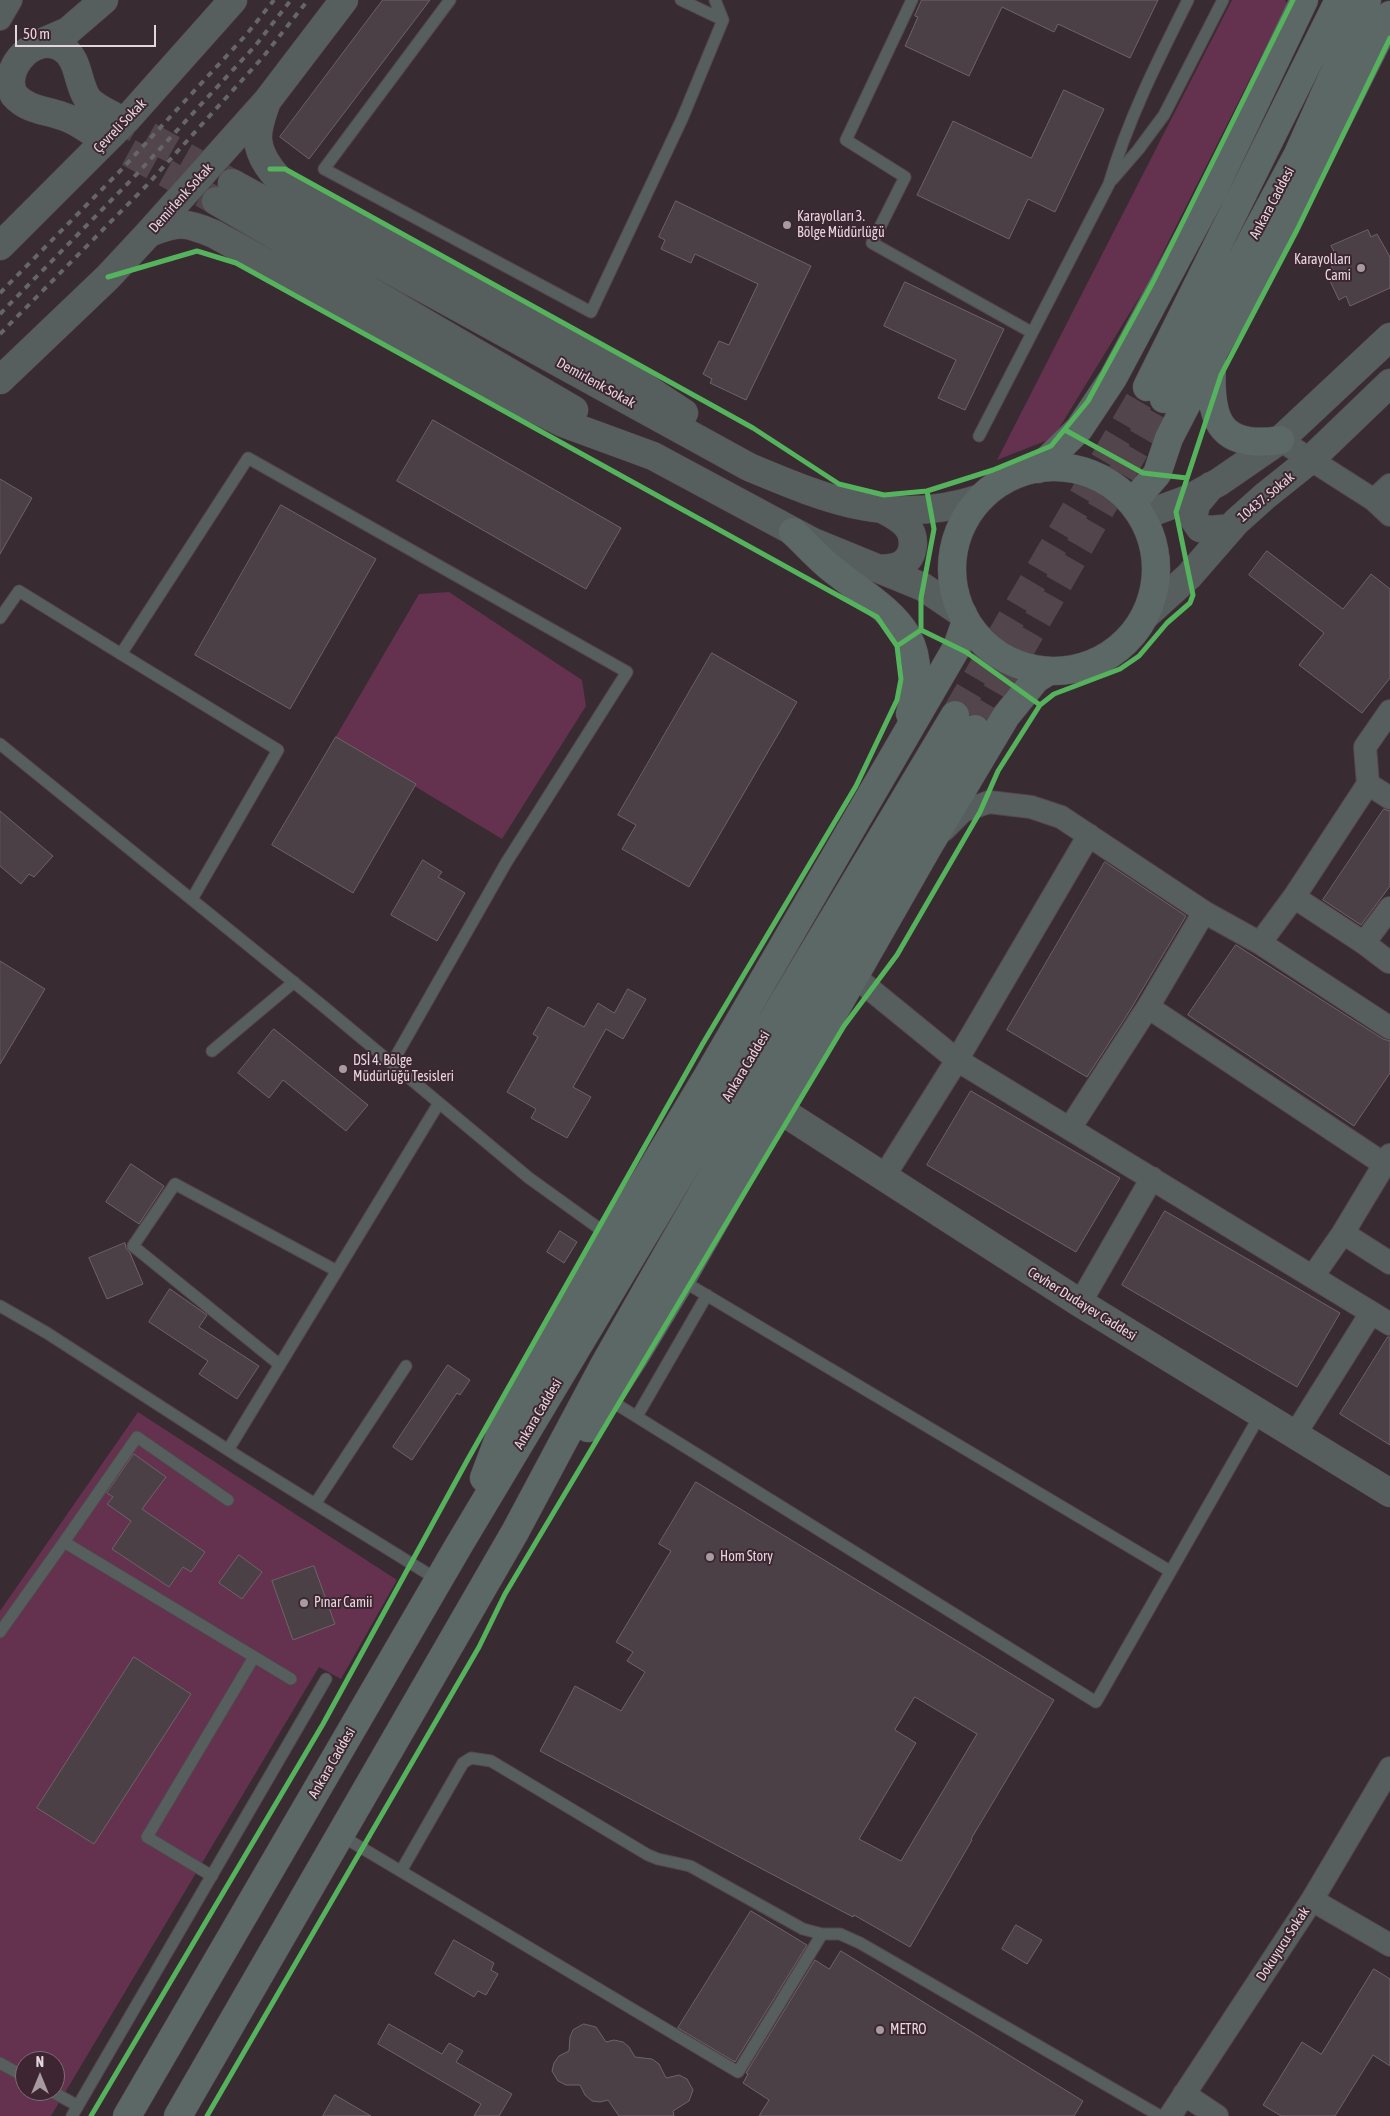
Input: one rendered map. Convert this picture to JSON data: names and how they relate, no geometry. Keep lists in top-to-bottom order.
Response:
{
  "streets": {
    "main road": ["Ankara Caddesi"],
    "street": [
      "Çevreli Sokak",
      "Demirlenk Sokak",
      "10437. Sokak",
      "Cevher Dudayev Caddesi",
      "Dokuyucu Sokak"
    ]
  },
  "places": [
    "Karayolları 3. Bölge Müdürlüğü",
    "Karayolları Cami",
    "DSİ 4. Bölge Müdürlüğü Tesisleri",
    "Hom Story",
    "Pınar Camii",
    "METRO"
  ],
  "scale_bar": "50 m",
  "north": "top"
}
